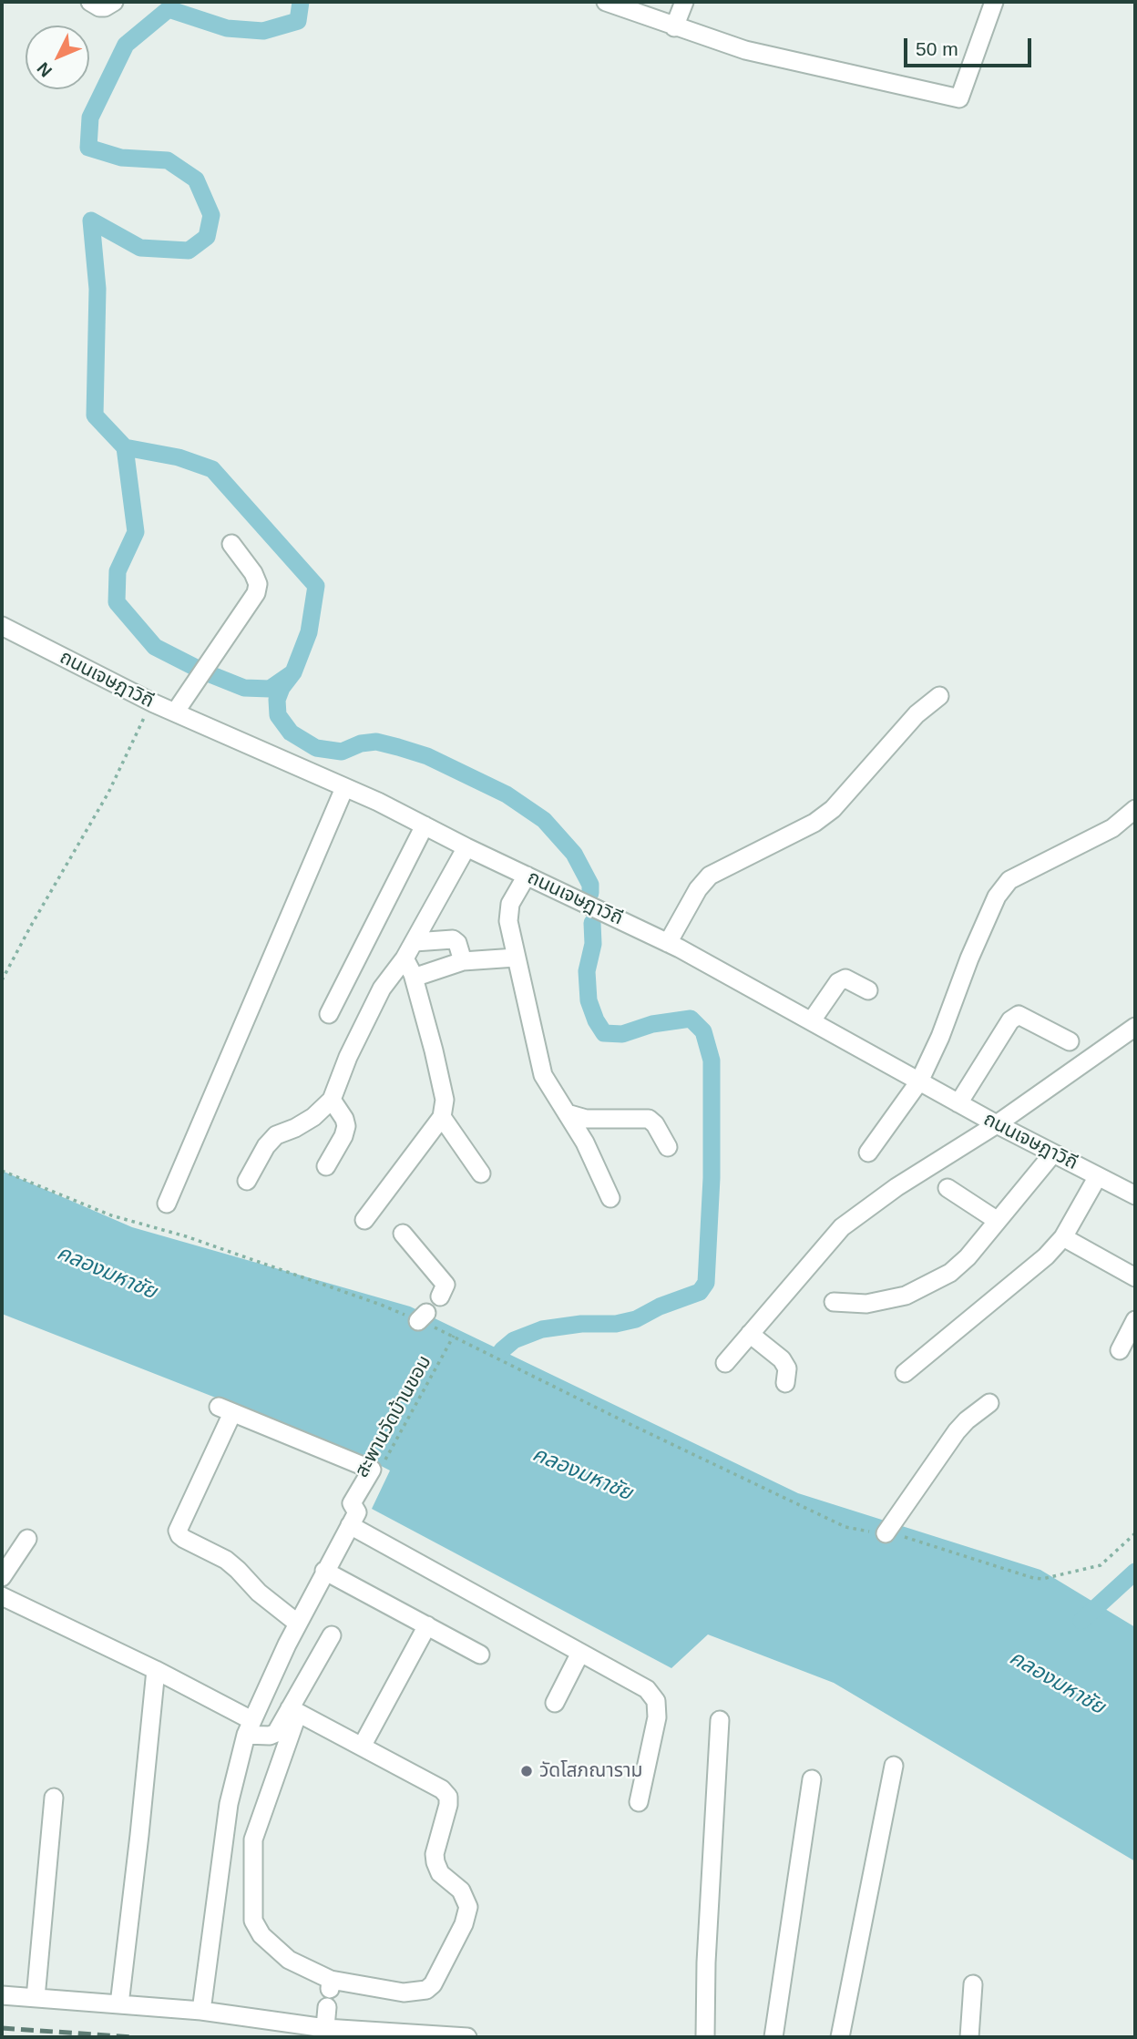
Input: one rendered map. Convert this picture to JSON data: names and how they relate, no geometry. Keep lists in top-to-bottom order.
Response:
{
  "streets": {
    "street": ["ถนนเจษฎาวิถี"],
    "path": ["สะพานวัดบ้านขอม"]
  },
  "water": ["คลองมหาชัย"],
  "places": ["วัดโสภณาราม"],
  "scale_bar": "50 m",
  "north": "bottom left"
}
